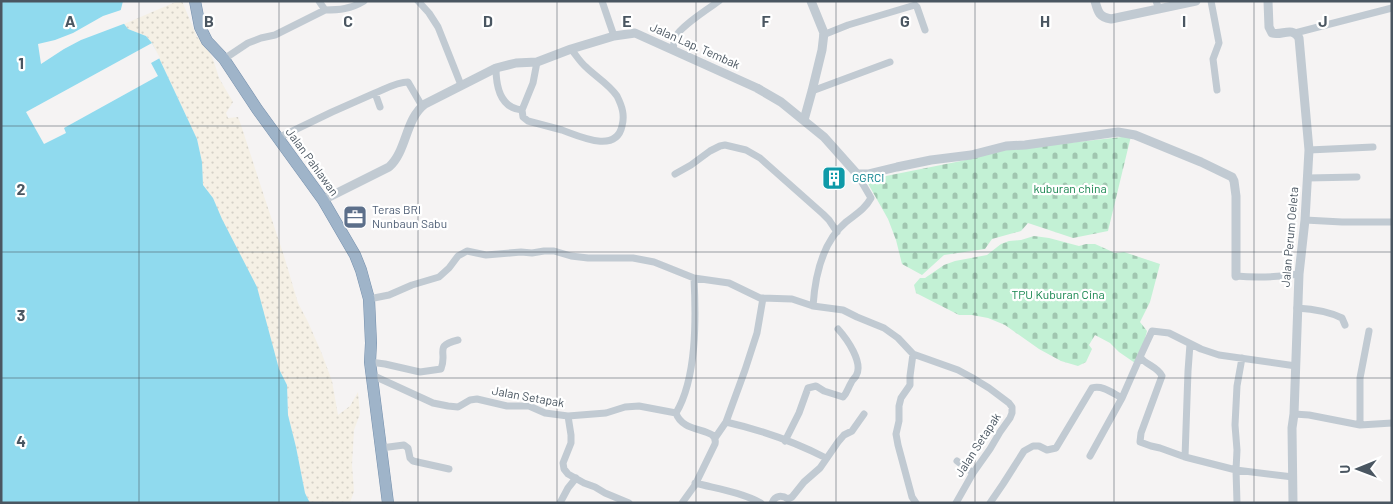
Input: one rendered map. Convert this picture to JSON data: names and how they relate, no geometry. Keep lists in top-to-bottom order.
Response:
{
  "streets": {
    "highway": ["Jalan Pahlawan"],
    "street": ["Jalan Lap. Tembak", "Jalan Perum Oeleta", "Jalan Setapak"]
  },
  "crossings": [
    ["Jalan Pahlawan", "Jalan Setapak"]
  ],
  "parks": ["kuburan china", "TPU Kuburan Cina"],
  "places": {
    "building": ["GGRCI"],
    "office": ["Teras BRI Nunbaun Sabu"]
  },
  "north": "left",
  "grid": {
    "columns": [
      "A",
      "B",
      "C",
      "D",
      "E",
      "F",
      "G",
      "H",
      "I",
      "J"
    ],
    "rows": [
      "1",
      "2",
      "3",
      "4"
    ]
  }
}
